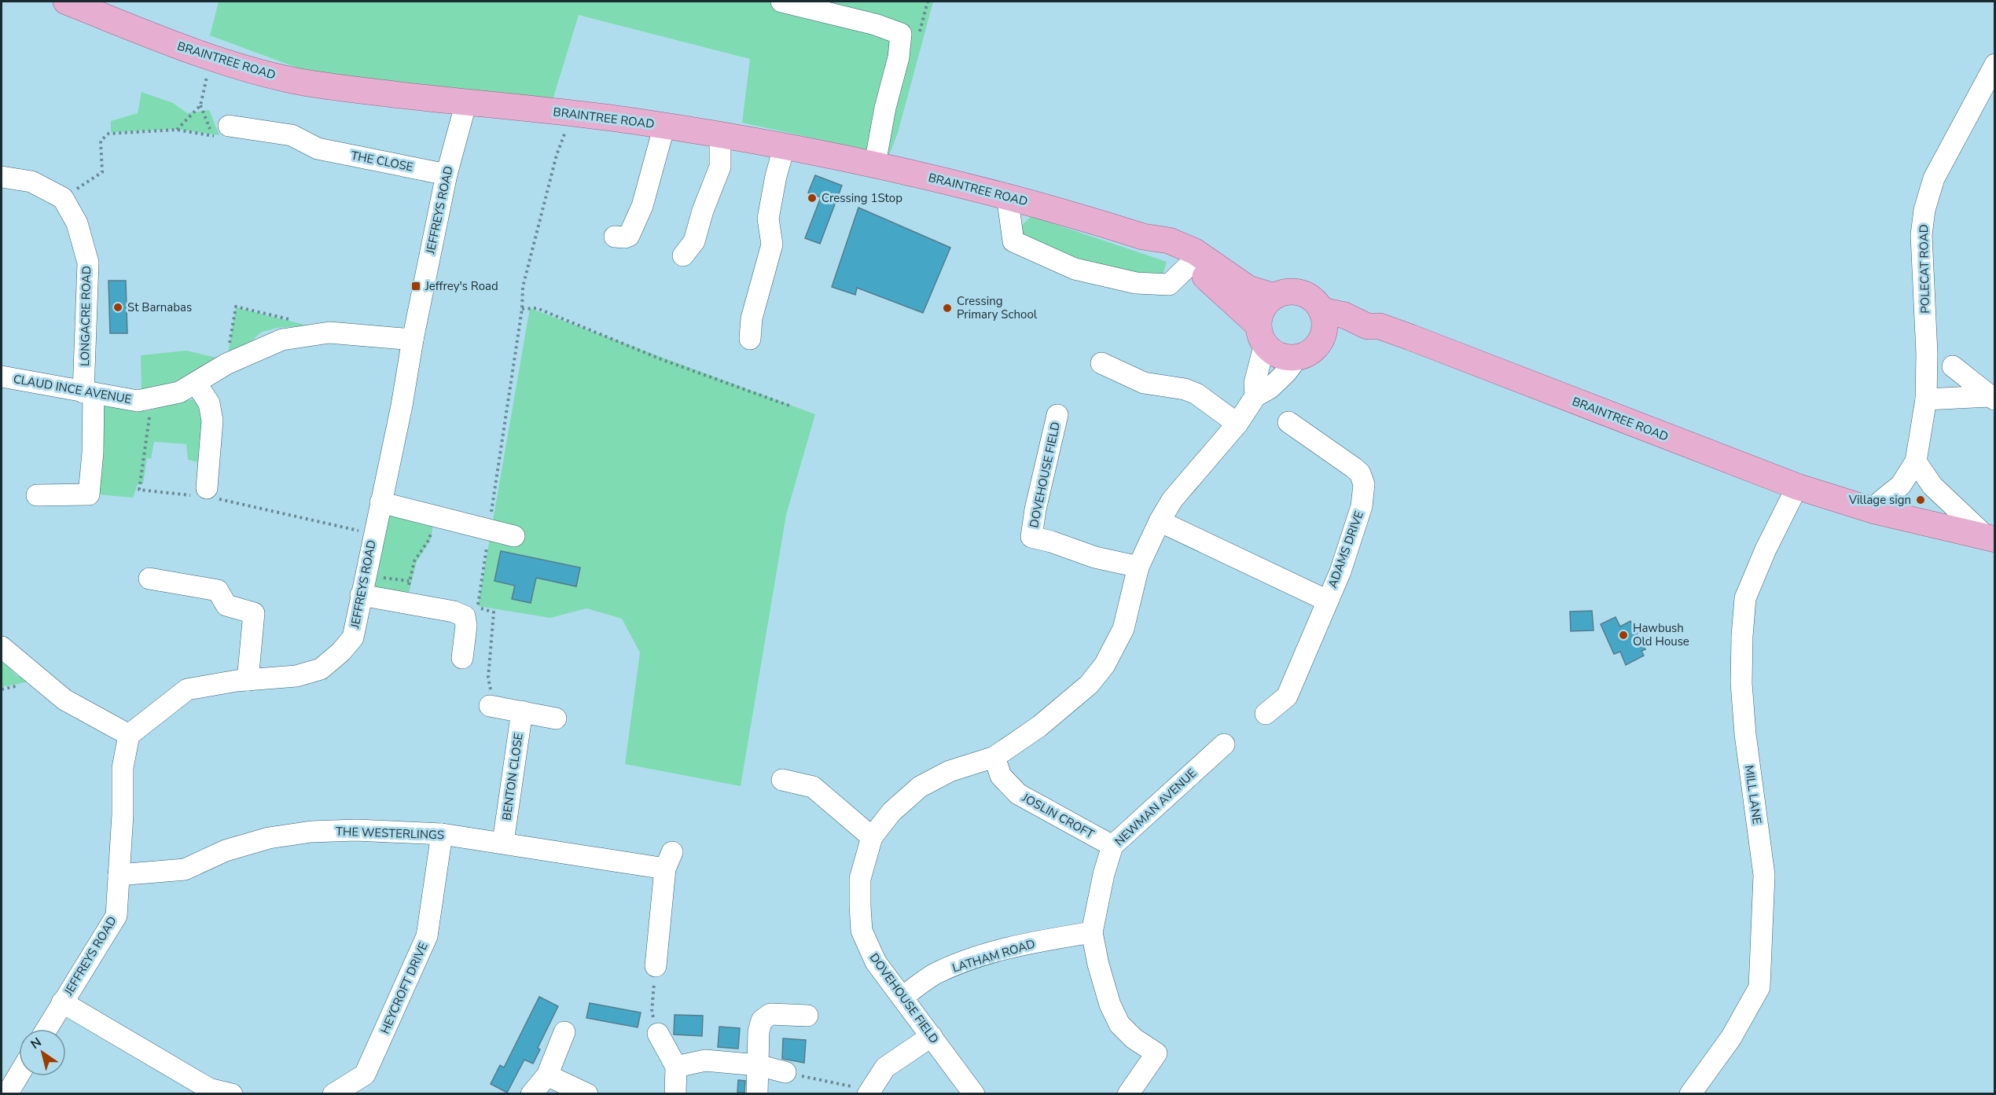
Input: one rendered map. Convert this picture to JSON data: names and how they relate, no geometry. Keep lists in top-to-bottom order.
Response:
{
  "streets": {
    "main road": ["BRAINTREE ROAD"],
    "street": [
      "THE CLOSE",
      "JEFFREYS ROAD",
      "POLECAT ROAD",
      "LONGACRE ROAD",
      "CLAUD INCE AVENUE",
      "DOVEHOUSE FIELD",
      "ADAMS DRIVE",
      "BENTON CLOSE",
      "MILL LANE",
      "NEWMAN AVENUE",
      "JOSLIN CROFT",
      "THE WESTERLINGS",
      "LATHAM ROAD",
      "HEYCROFT DRIVE"
    ]
  },
  "crossings": [
    ["BRAINTREE ROAD", "JEFFREYS ROAD"],
    ["BRAINTREE ROAD", "POLECAT ROAD"],
    ["BRAINTREE ROAD", "DOVEHOUSE FIELD"],
    ["BRAINTREE ROAD", "MILL LANE"],
    ["THE CLOSE", "JEFFREYS ROAD"],
    ["JEFFREYS ROAD", "CLAUD INCE AVENUE"],
    ["JEFFREYS ROAD", "THE WESTERLINGS"],
    ["LONGACRE ROAD", "CLAUD INCE AVENUE"],
    ["DOVEHOUSE FIELD", "ADAMS DRIVE"],
    ["DOVEHOUSE FIELD", "JOSLIN CROFT"],
    ["DOVEHOUSE FIELD", "LATHAM ROAD"],
    ["BENTON CLOSE", "THE WESTERLINGS"],
    ["NEWMAN AVENUE", "JOSLIN CROFT"],
    ["NEWMAN AVENUE", "LATHAM ROAD"],
    ["THE WESTERLINGS", "HEYCROFT DRIVE"]
  ],
  "places": {
    "other": [
      "Cressing 1Stop",
      "St Barnabas",
      "Cressing Primary School",
      "Village sign",
      "Hawbush Old House"
    ],
    "transit": ["Jeffrey's Road"]
  },
  "north": "top left"
}
